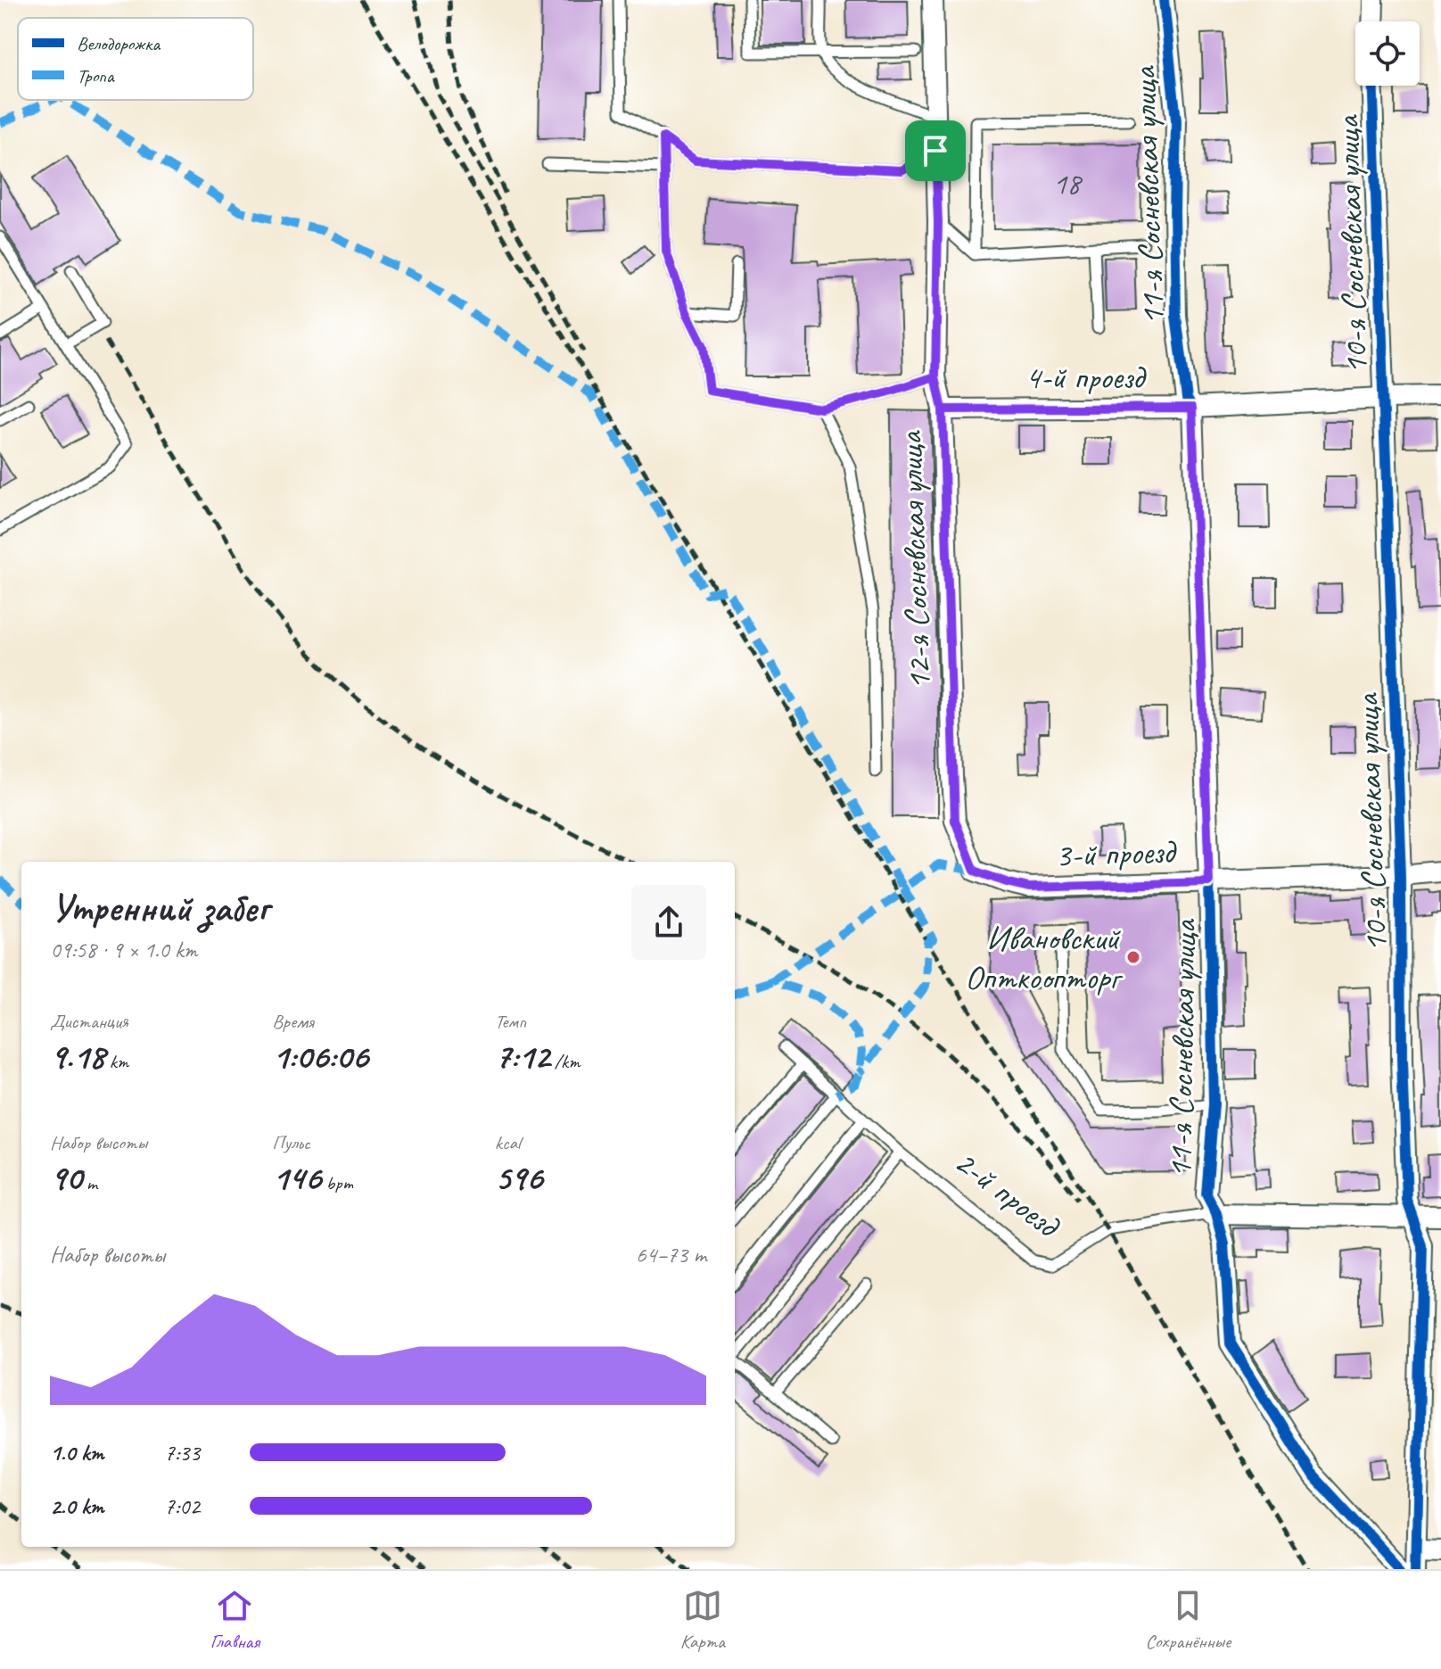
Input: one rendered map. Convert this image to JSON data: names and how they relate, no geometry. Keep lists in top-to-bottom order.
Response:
{
  "streets": {
    "street": [
      "11-я Сосневская улица",
      "10-я Сосневская улица",
      "4-й проезд",
      "12-я Сосневская улица",
      "3-й проезд",
      "2-й проезд"
    ]
  },
  "crossings": [
    ["11-я Сосневская улица", "4-й проезд"],
    ["11-я Сосневская улица", "3-й проезд"],
    ["11-я Сосневская улица", "2-й проезд"],
    ["10-я Сосневская улица", "4-й проезд"],
    ["10-я Сосневская улица", "3-й проезд"],
    ["10-я Сосневская улица", "2-й проезд"],
    ["4-й проезд", "12-я Сосневская улица"],
    ["12-я Сосневская улица", "3-й проезд"]
  ],
  "places": ["Ивановский Опткоопторг"],
  "house_numbers": ["18"],
  "legend": ["Велодорожка", "Тропа"],
  "page": {
    "heading": ["Утренний забег", "09:58 · 9 × 1.0 km"],
    "stats": [
      ["Дистанция", "9.18 km"],
      ["Время", "1:06:06"],
      ["Темп", "7:12 /km"],
      ["Набор высоты", "90 m"],
      ["Пульс", "146 bpm"],
      ["kcal", "596"]
    ],
    "chart": ["Набор высоты", "64–73 m"],
    "list": [
      {
        "name": "1.0 km",
        "note": "7:33"
      },
      {
        "name": "2.0 km",
        "note": "7:02"
      }
    ],
    "tabs": ["Главная", "Карта", "Сохранённые"]
  }
}
